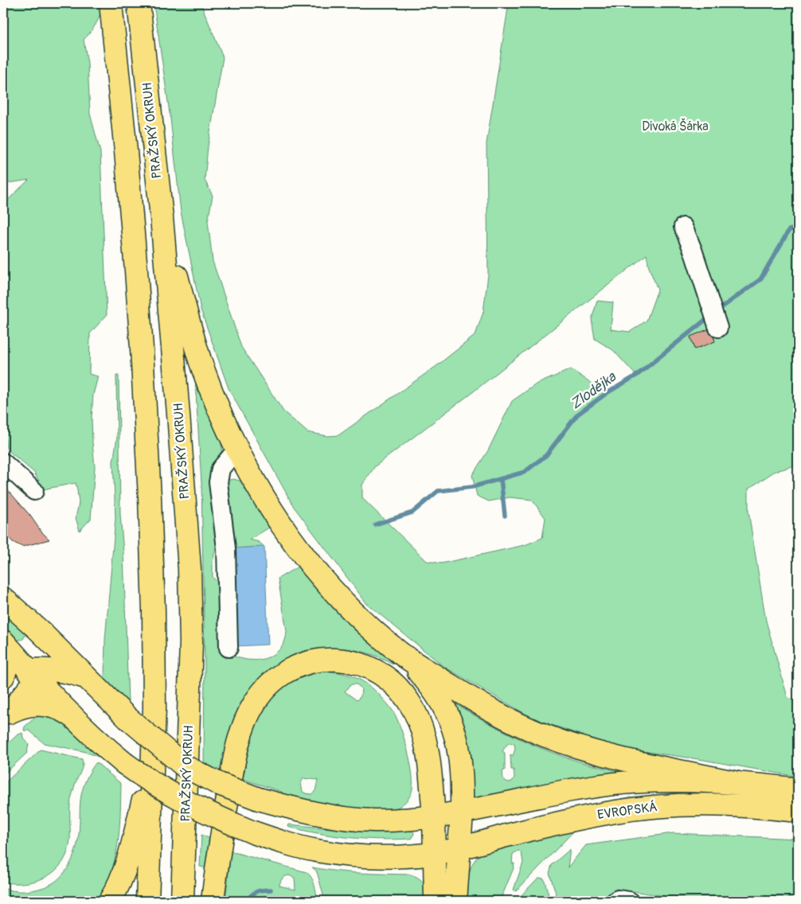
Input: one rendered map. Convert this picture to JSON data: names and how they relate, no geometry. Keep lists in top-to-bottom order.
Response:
{
  "streets": {
    "main road": ["PRAŽSKÝ OKRUH", "EVROPSKÁ"]
  },
  "water": ["Zlodějka"],
  "parks": ["Divoká Šárka"]
}
